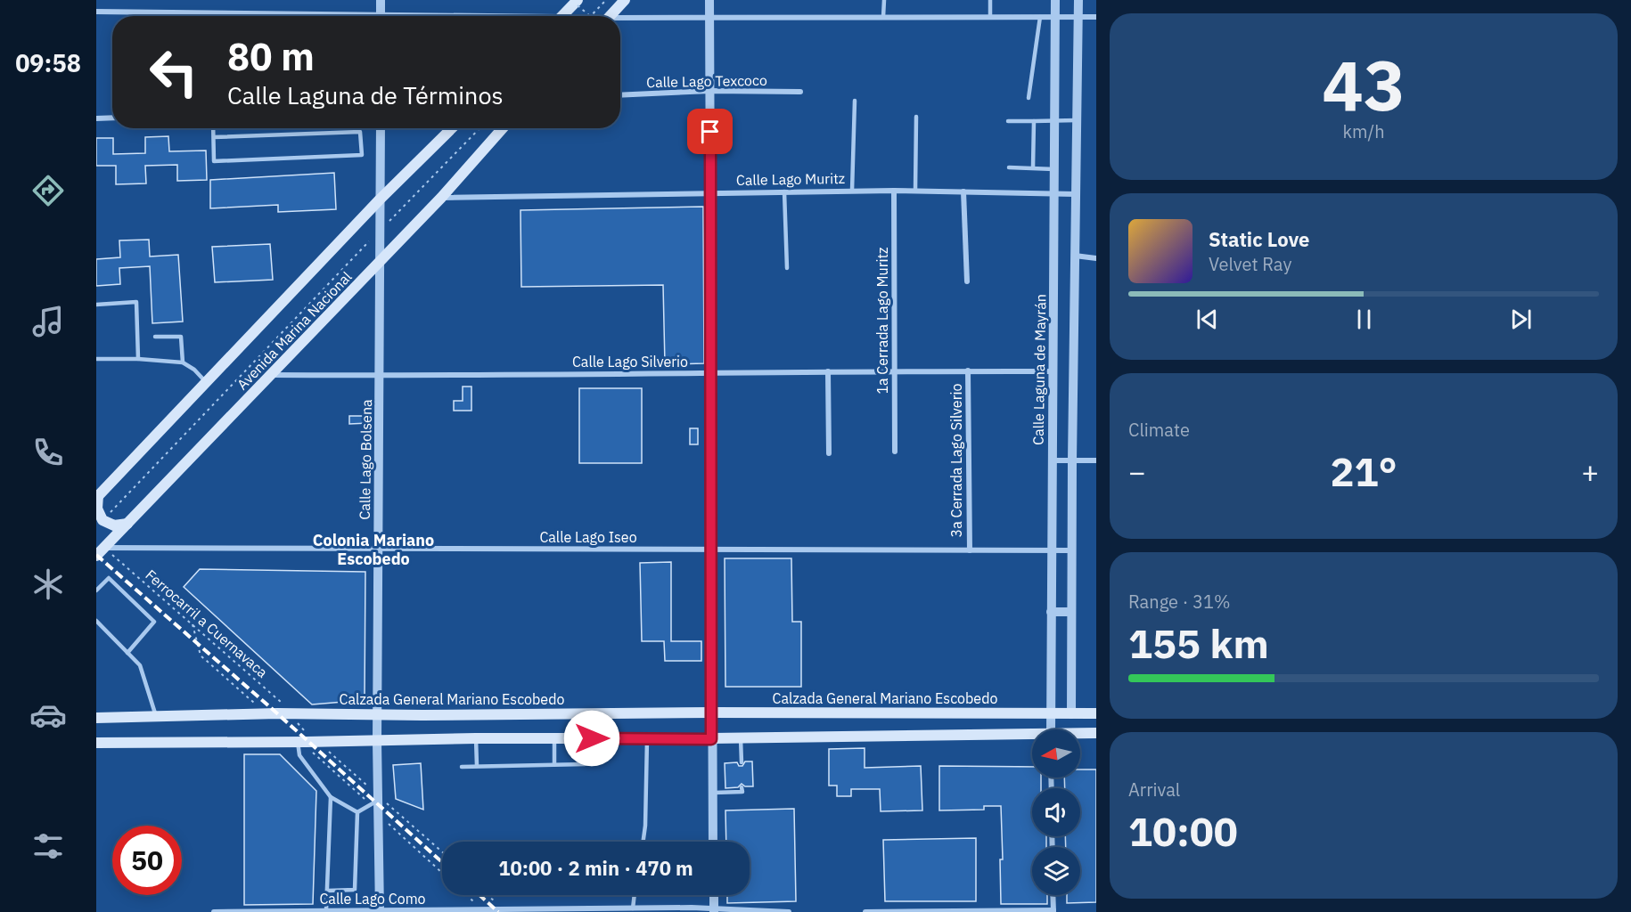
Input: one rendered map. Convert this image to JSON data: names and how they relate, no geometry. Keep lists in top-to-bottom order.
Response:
{
  "streets": {
    "main road": ["Avenida Marina Nacional", "Calzada General Mariano Escobedo"],
    "street": [
      "Calle Lago Texcoco",
      "Calle Lago Muritz",
      "1a Cerrada Lago Muritz",
      "Calle Lago Silverio",
      "Calle Laguna de Mayrán",
      "Calle Lago Bolsena",
      "3a Cerrada Lago Silverio",
      "Calle Lago Iseo",
      "Calle Lago Como"
    ],
    "path": ["Ferrocarril a Cuernavaca"]
  },
  "crossings": [
    ["Calle Lago Muritz", "1a Cerrada Lago Muritz"],
    ["Calle Lago Muritz", "Avenida Marina Nacional"],
    ["Calle Lago Muritz", "Calle Laguna de Mayrán"],
    ["1a Cerrada Lago Muritz", "Calle Lago Silverio"],
    ["Avenida Marina Nacional", "Calle Lago Silverio"],
    ["Avenida Marina Nacional", "Calle Lago Bolsena"],
    ["Avenida Marina Nacional", "Calle Lago Iseo"],
    ["Calle Lago Silverio", "Calle Laguna de Mayrán"],
    ["Calle Lago Silverio", "Calle Lago Bolsena"],
    ["Calle Lago Silverio", "3a Cerrada Lago Silverio"],
    ["Calle Laguna de Mayrán", "Calle Lago Iseo"],
    ["Calle Laguna de Mayrán", "Calzada General Mariano Escobedo"],
    ["Calle Lago Bolsena", "Calle Lago Iseo"],
    ["Calle Lago Bolsena", "Calzada General Mariano Escobedo"],
    ["Calle Lago Bolsena", "Calle Lago Como"],
    ["3a Cerrada Lago Silverio", "Calle Lago Iseo"]
  ],
  "districts": ["Colonia Mariano Escobedo"],
  "north": "left",
  "page": {
    "tabs": "09:58",
    "tile": [
      ["43", "km/h"],
      "Climate",
      ["Range · 31%", "155 km"],
      ["Arrival", "10:00"]
    ],
    "turn": ["80 m", "Calle Laguna de Términos"],
    "song": ["Static Love", "Velvet Ray"],
    "heat": ["−", "21°", "+"],
    "limit": "50",
    "trip": "10:00 · 2 min · 470 m"
  }
}
